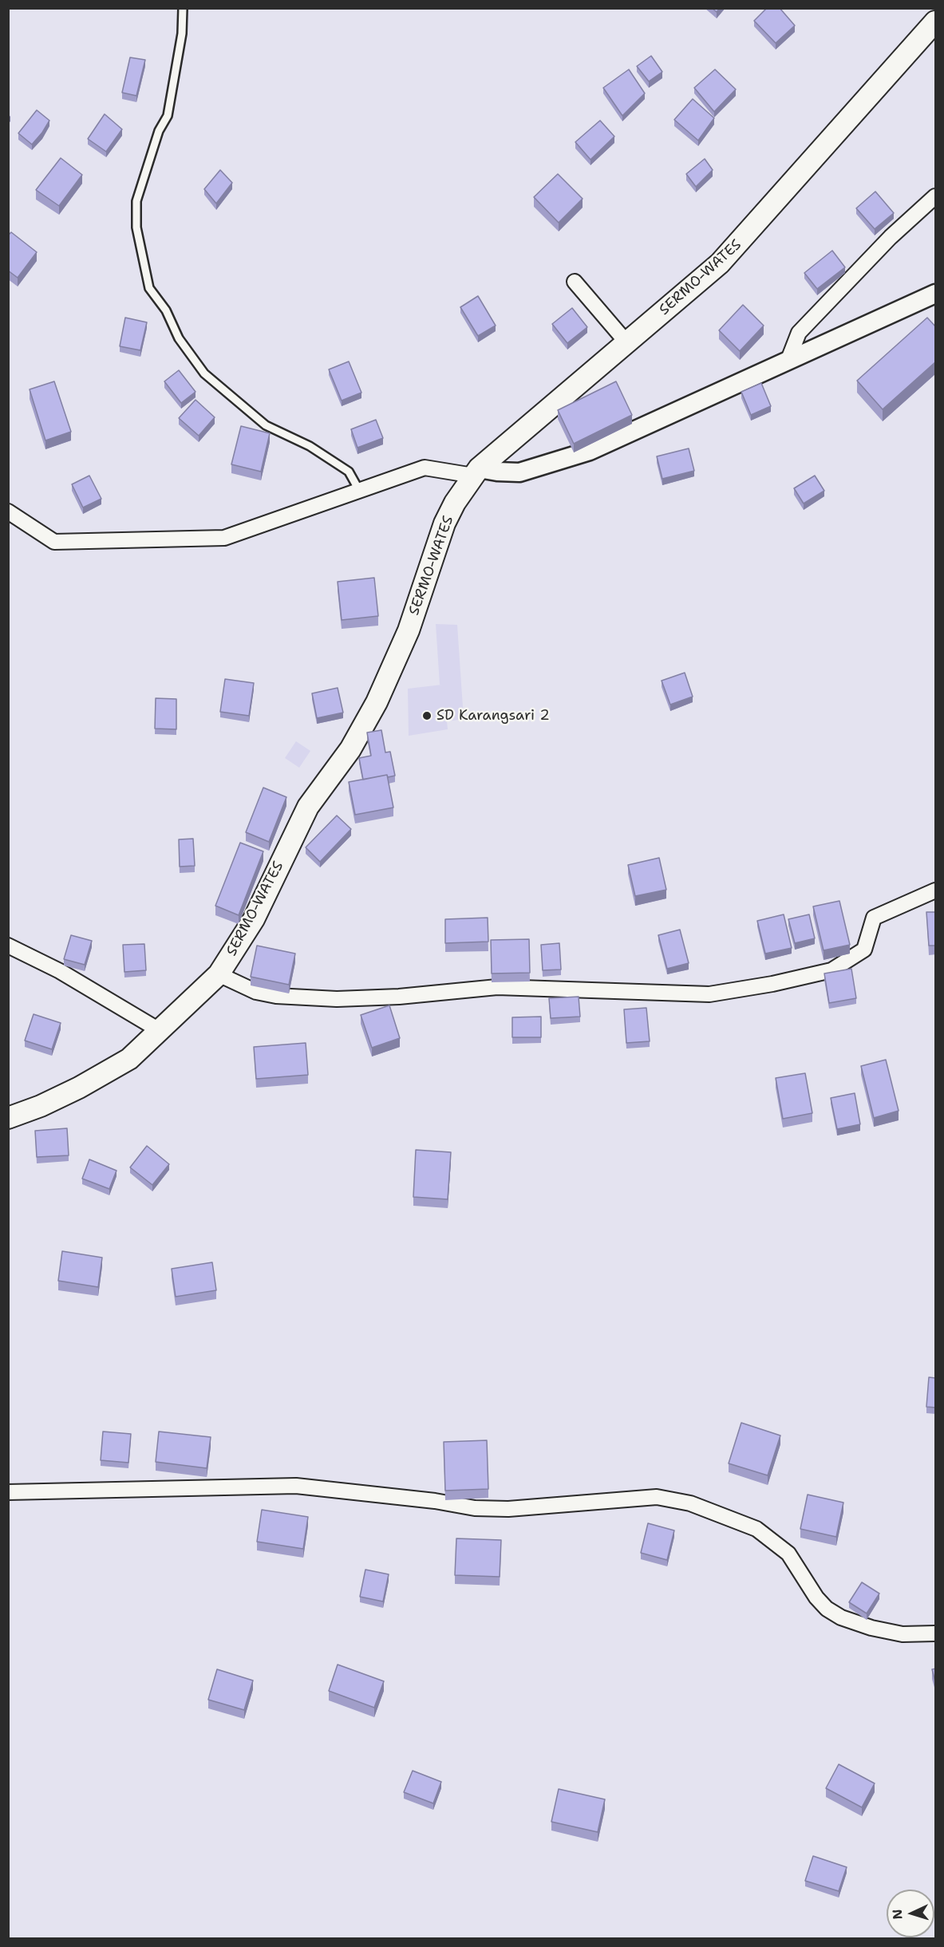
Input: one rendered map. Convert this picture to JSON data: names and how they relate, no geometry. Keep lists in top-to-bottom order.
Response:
{
  "streets": {
    "main road": ["SERMO-WATES"]
  },
  "places": ["SD Karangsari 2"],
  "north": "left"
}
